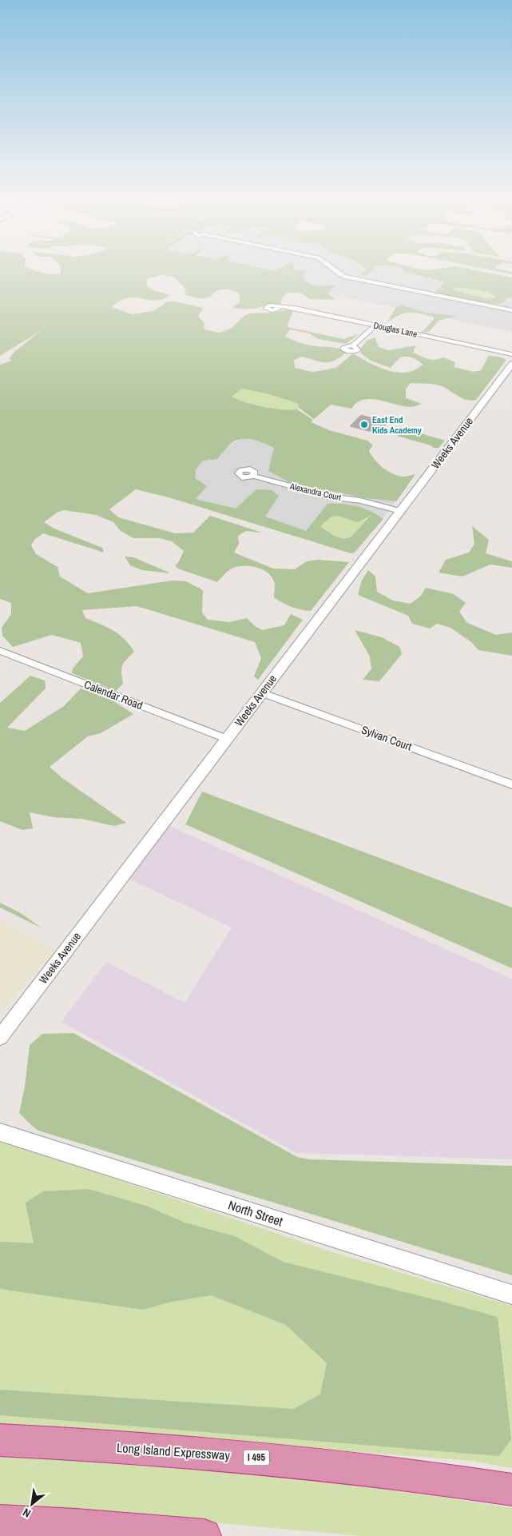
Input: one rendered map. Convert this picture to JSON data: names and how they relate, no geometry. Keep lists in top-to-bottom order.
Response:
{
  "streets": {
    "highway": ["Long Island Expressway", "I 495"],
    "street": [
      "Douglas Lane",
      "Weeks Avenue",
      "Alexandra Court",
      "Calendar Road",
      "Sylvan Court",
      "North Street"
    ]
  },
  "crossings": [
    ["Weeks Avenue", "Alexandra Court"],
    ["Weeks Avenue", "Calendar Road"],
    ["Weeks Avenue", "Sylvan Court"]
  ],
  "places": ["East End Kids Academy"],
  "north": "bottom left"
}
